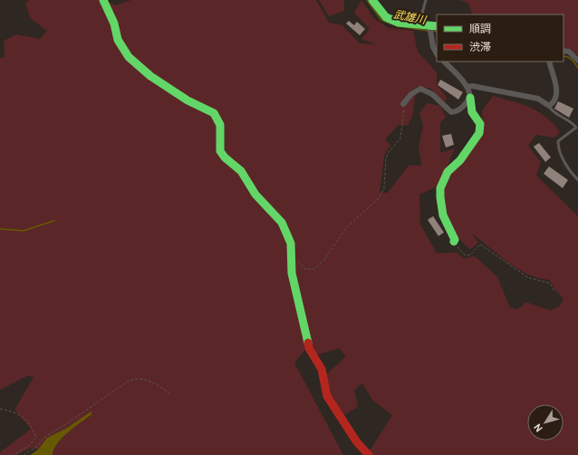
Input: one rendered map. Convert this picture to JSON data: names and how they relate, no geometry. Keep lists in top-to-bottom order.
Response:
{
  "water": ["武雄川"],
  "legend": ["順調", "渋滞"],
  "north": "bottom left"
}
